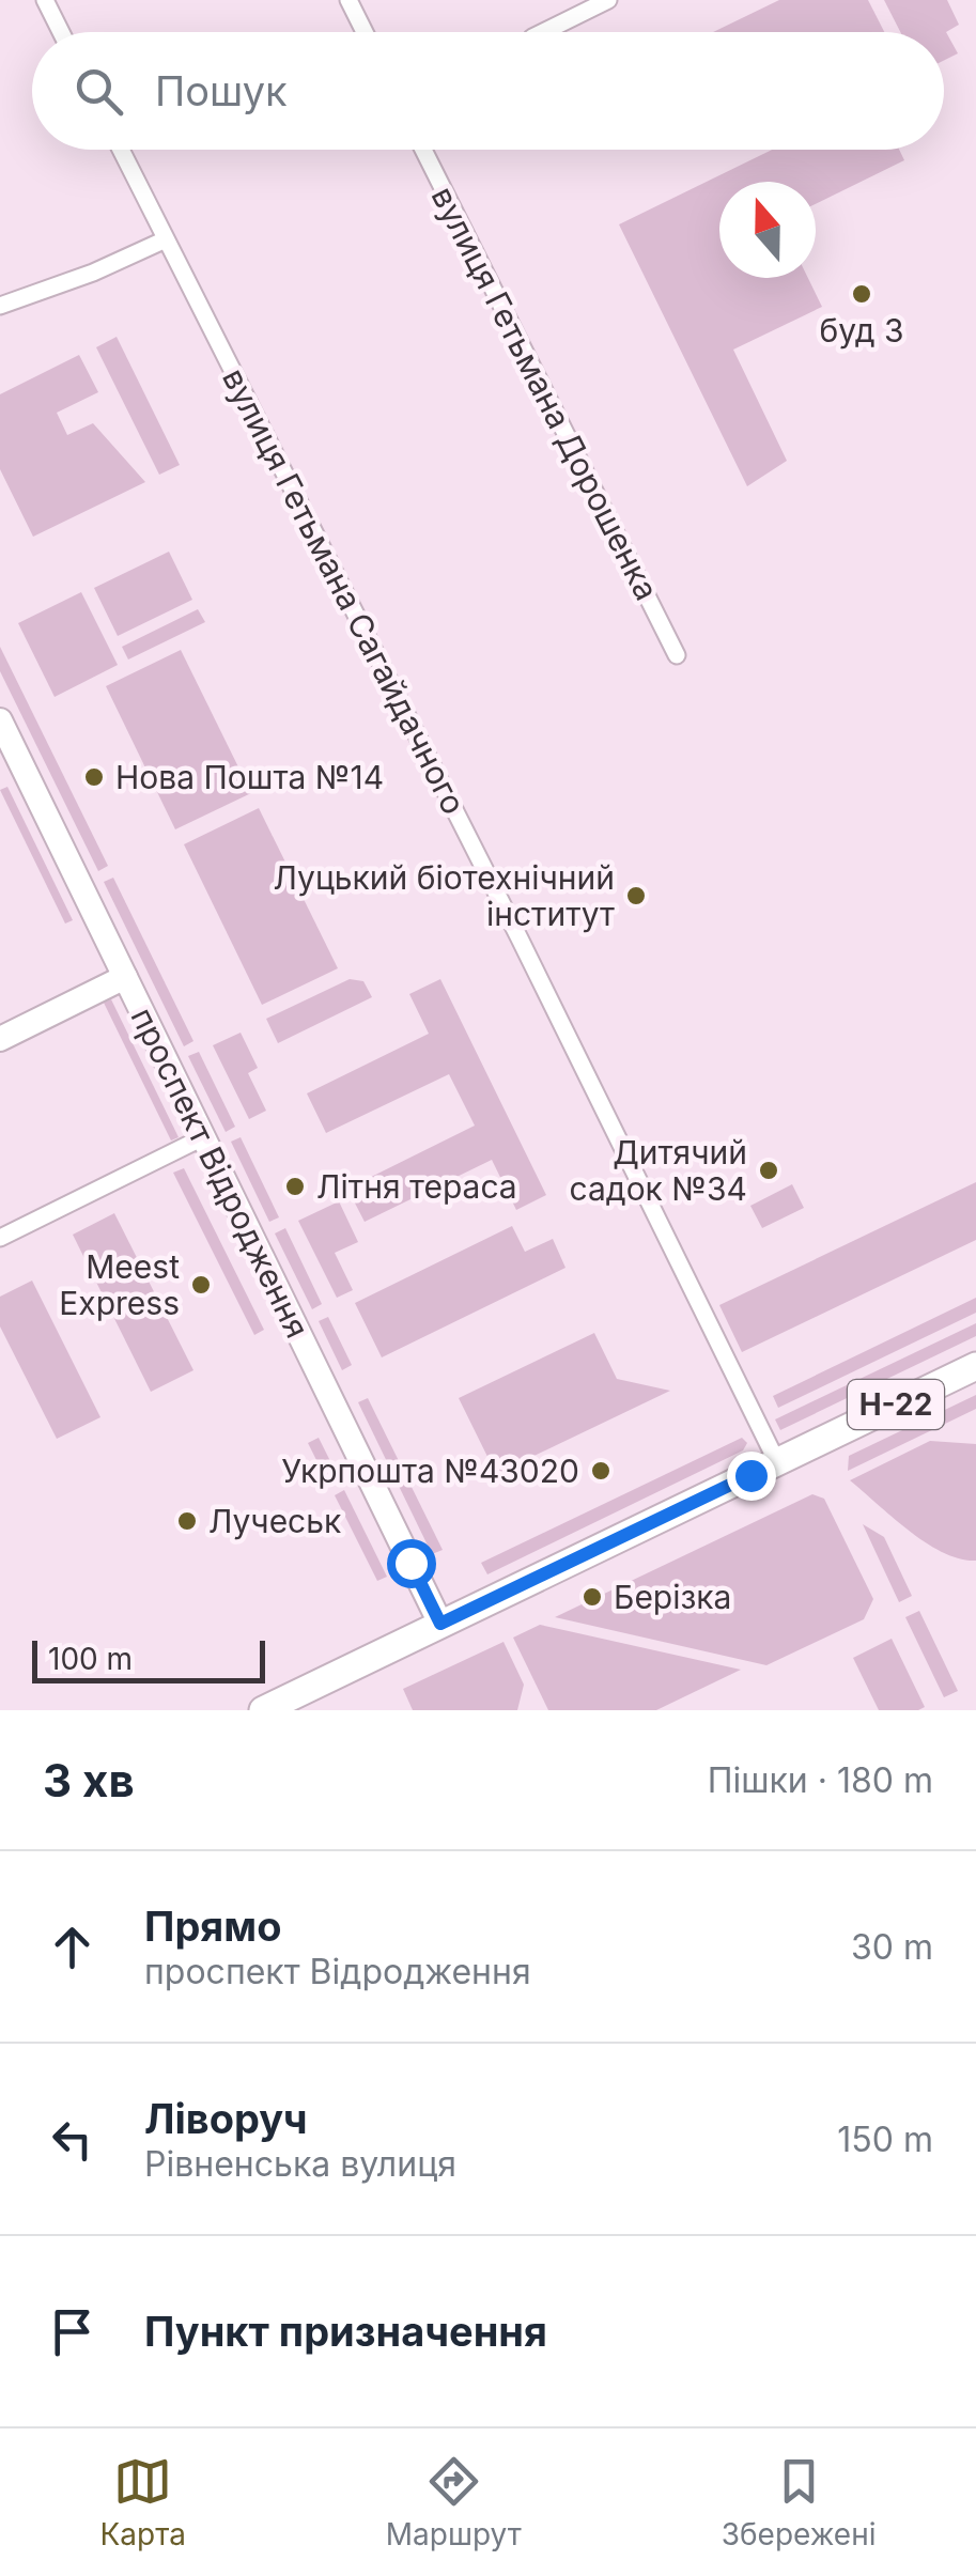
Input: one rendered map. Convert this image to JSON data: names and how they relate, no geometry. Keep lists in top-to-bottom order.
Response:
{
  "streets": {
    "main road": ["проспект Відродження", "Н-22"],
    "street": ["вулиця Гетьмана Дорошенка", "вулиця Гетьмана Сагайдачного"]
  },
  "crossings": [
    ["вулиця Гетьмана Сагайдачного", "Н-22"],
    ["проспект Відродження", "Н-22"]
  ],
  "places": [
    "буд 3",
    "Нова Пошта №14",
    "Луцький біотехнічний інститут",
    "Дитячий садок №34",
    "Літня тераса",
    "Meest Express",
    "Укрпошта №43020",
    "Лучеськ",
    "Берізка"
  ],
  "scale_bar": "100 m",
  "north": "top",
  "page": {
    "search": "Пошук",
    "scale": "100 m",
    "heading": ["3 хв", "Пішки · 180 m"],
    "list": [
      ["Прямо", "проспект Відродження", "30 m"],
      ["Ліворуч", "Рівненська вулиця", "150 m"],
      "Пункт призначення"
    ],
    "nav": ["Карта", "Маршрут", "Збережені"]
  }
}
